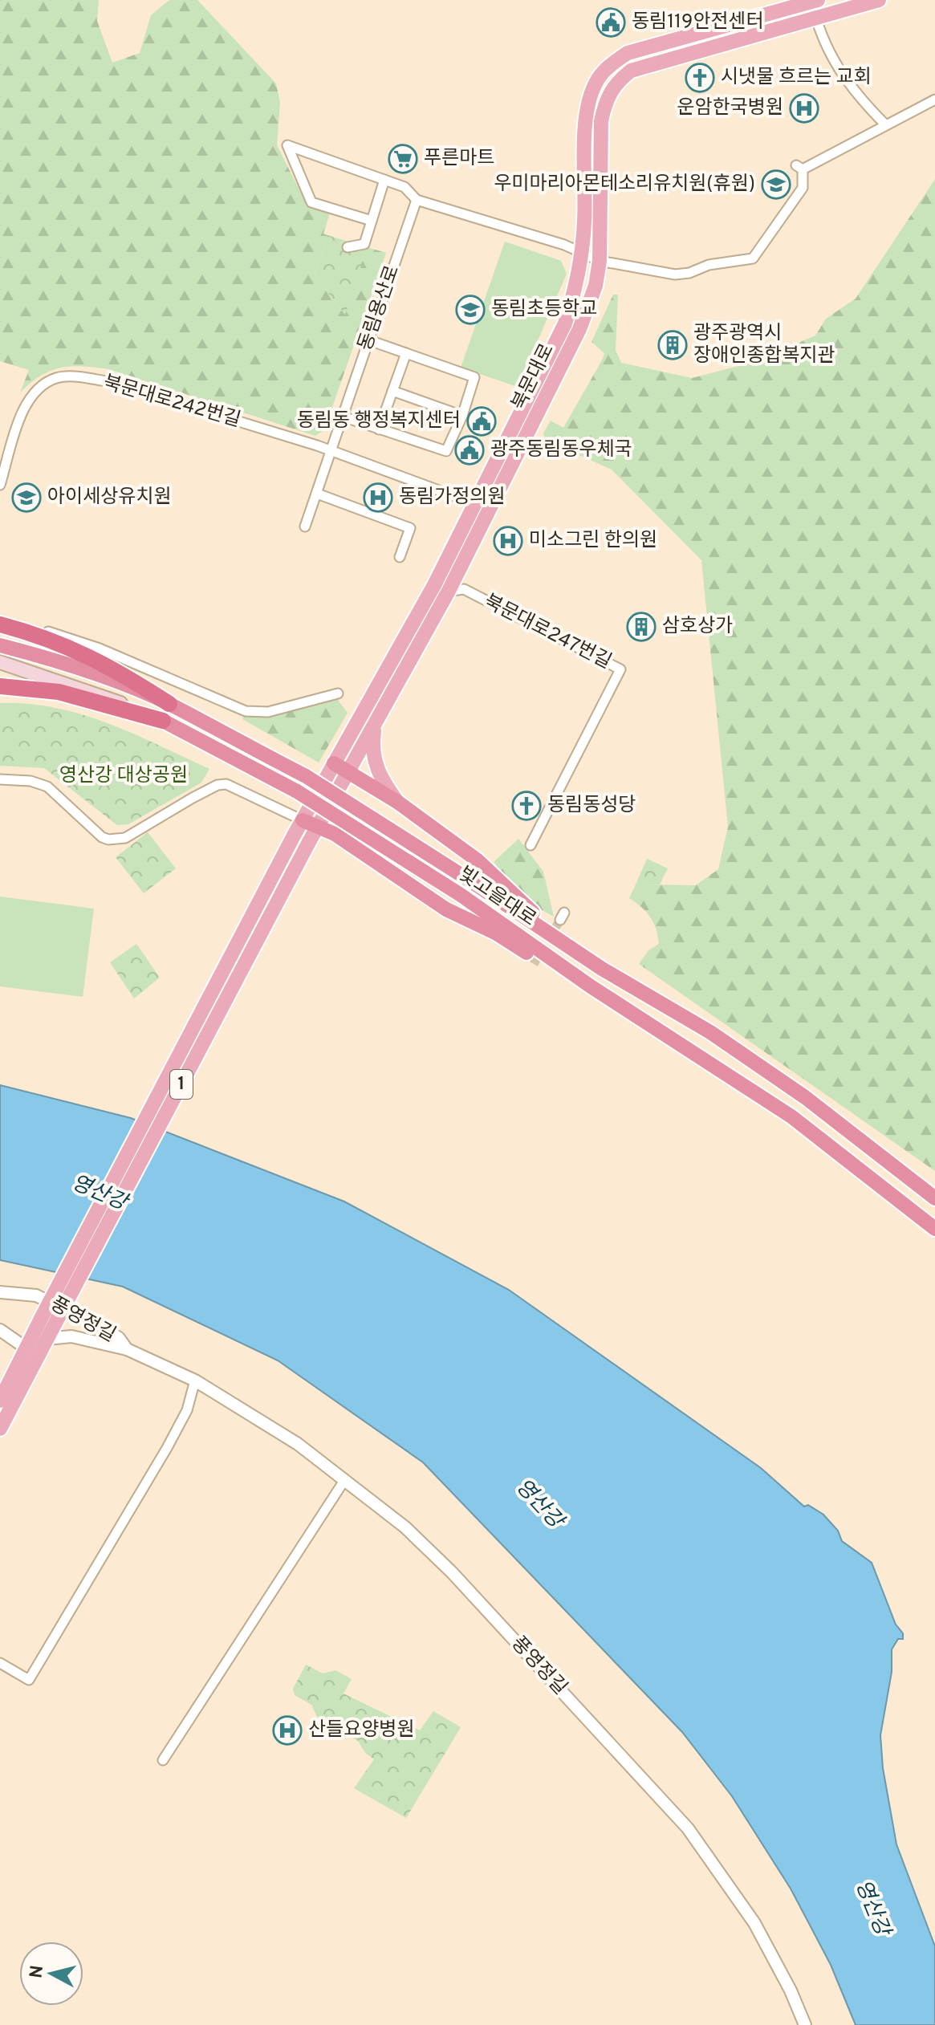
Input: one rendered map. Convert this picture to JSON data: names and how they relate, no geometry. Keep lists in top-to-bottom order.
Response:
{
  "streets": {
    "highway": ["빛고을대로"],
    "main road": ["북문대로", "1"],
    "street": [
      "동림용산로",
      "북문대로242번길",
      "북문대로247번길",
      "풍영정길"
    ]
  },
  "crossings": [
    ["동림용산로", "북문대로242번길"],
    ["북문대로", "북문대로242번길"],
    ["북문대로", "북문대로247번길"],
    ["북문대로", "1"]
  ],
  "water": ["영산강"],
  "parks": ["영산강 대상공원"],
  "places": {
    "public building": ["동림119안전센터", "동림동 행정복지센터", "광주동림동우체국"],
    "church": ["시냇물 흐르는 교회", "동림동성당"],
    "hospital": [
      "운암한국병원",
      "동림가정의원",
      "미소그린 한의원",
      "산들요양병원"
    ],
    "supermarket": ["푸른마트"],
    "school or university": ["우미마리아몬테소리유치원(휴원)", "동림초등학교", "아이세상유치원"],
    "building": ["광주광역시 장애인종합복지관", "삼호상가"]
  },
  "north": "left"
}
